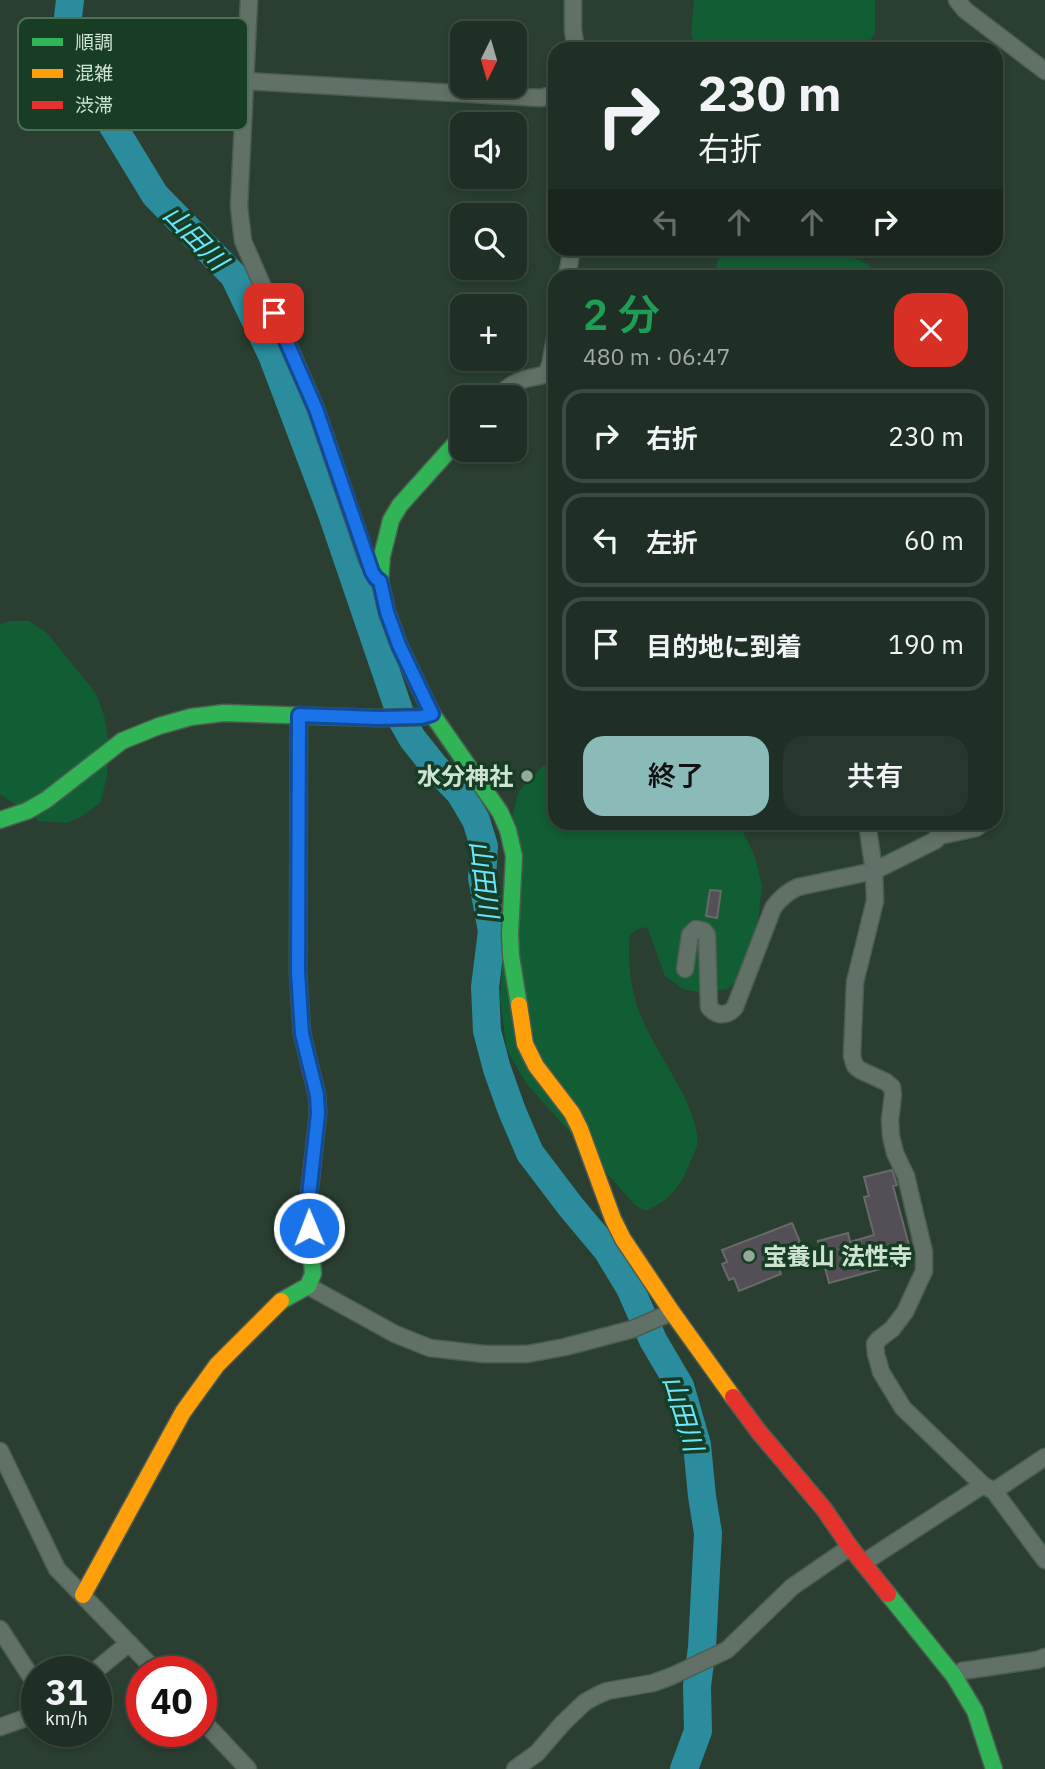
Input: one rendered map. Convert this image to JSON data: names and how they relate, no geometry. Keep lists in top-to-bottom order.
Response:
{
  "water": ["山田川"],
  "places": ["水分神社", "宝養山 法性寺"],
  "legend": ["順調", "混雑", "渋滞"],
  "north": "bottom",
  "page": {
    "map_buttons": ["+", "−"],
    "turn": ["230 m", "右折"],
    "heading": ["2 分", "480 m · 06:47"],
    "list": [
      {
        "name": "右折",
        "value": "230 m"
      },
      {
        "name": "左折",
        "value": "60 m"
      },
      {
        "name": "目的地に到着",
        "value": "190 m"
      }
    ],
    "buttons": ["終了", "共有"],
    "speed": "31 km/h",
    "limit": "40"
  }
}
